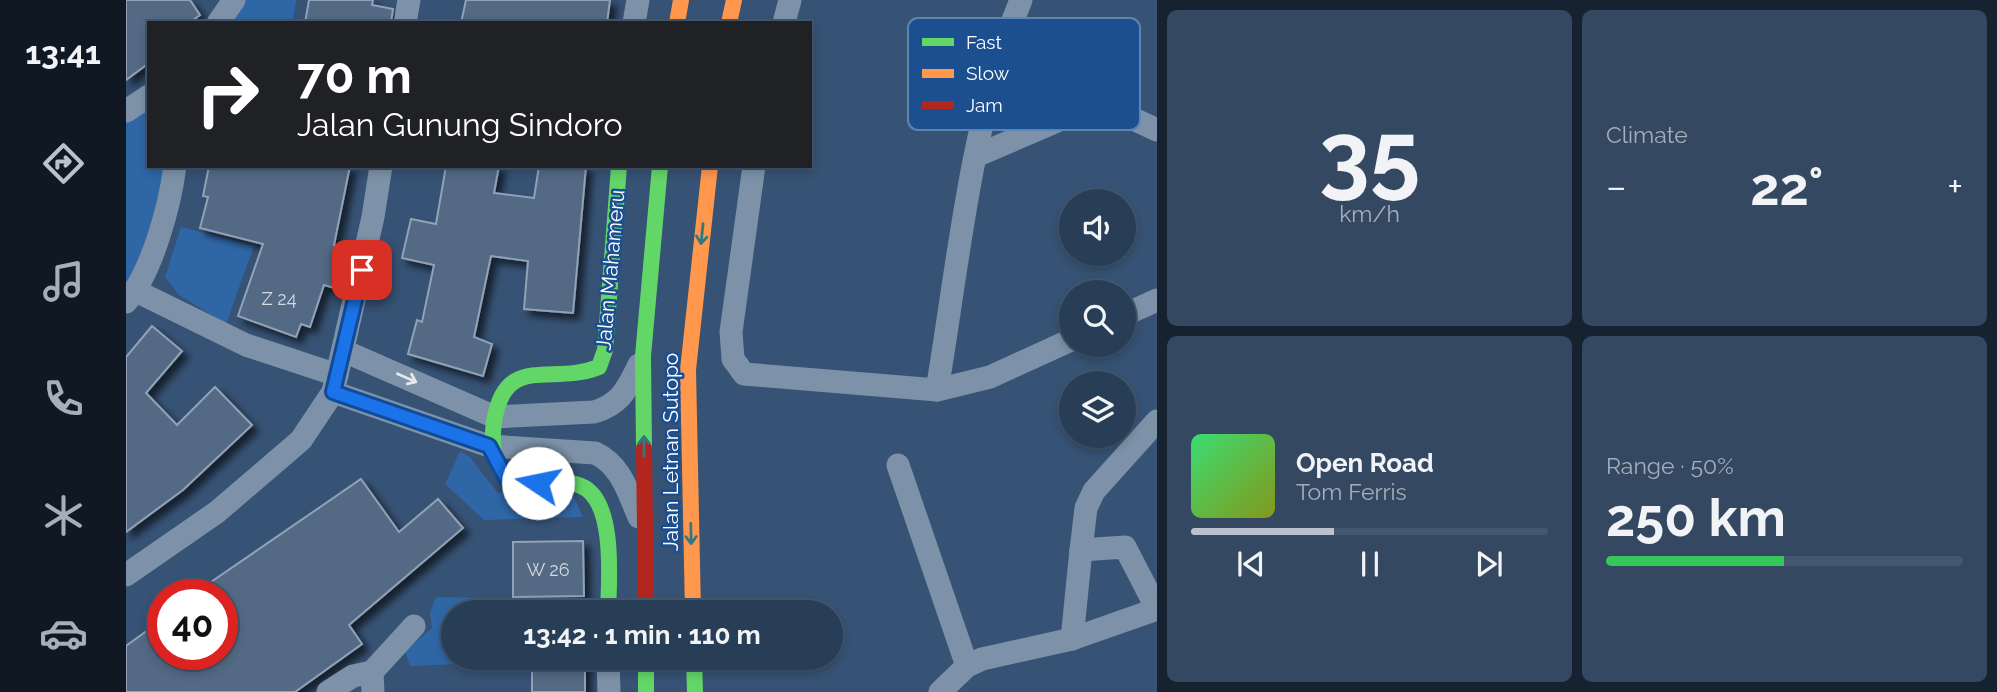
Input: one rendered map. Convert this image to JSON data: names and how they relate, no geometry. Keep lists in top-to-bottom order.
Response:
{
  "streets": {
    "main road": ["Jalan Mahameru", "Jalan Letnan Sutopo"]
  },
  "house_numbers": ["Z 24", "W 26"],
  "legend": ["Fast", "Slow", "Jam"],
  "page": {
    "tabs": "13:41",
    "tile": [
      ["35", "km/h"],
      "Climate",
      ["Range · 50%", "250 km"]
    ],
    "turn": ["70 m", "Jalan Gunung Sindoro"],
    "heat": ["−", "22°", "+"],
    "song": ["Open Road", "Tom Ferris"],
    "limit": "40",
    "trip": "13:42 · 1 min · 110 m"
  }
}
